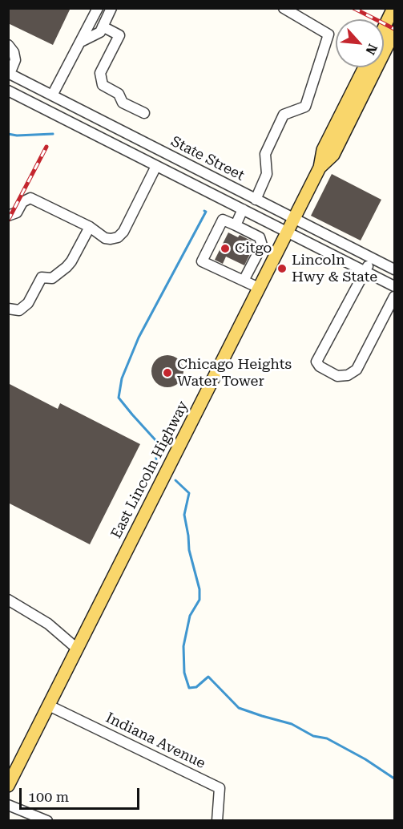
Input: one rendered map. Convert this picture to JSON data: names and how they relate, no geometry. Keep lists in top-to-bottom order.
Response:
{
  "streets": {
    "main road": ["East Lincoln Highway"],
    "street": ["State Street", "Indiana Avenue"]
  },
  "crossings": [
    ["State Street", "East Lincoln Highway"],
    ["East Lincoln Highway", "Indiana Avenue"]
  ],
  "places": ["Citgo", "Lincoln Hwy & State", "Chicago Heights Water Tower"],
  "scale_bar": "100 m",
  "north": "bottom right"
}
